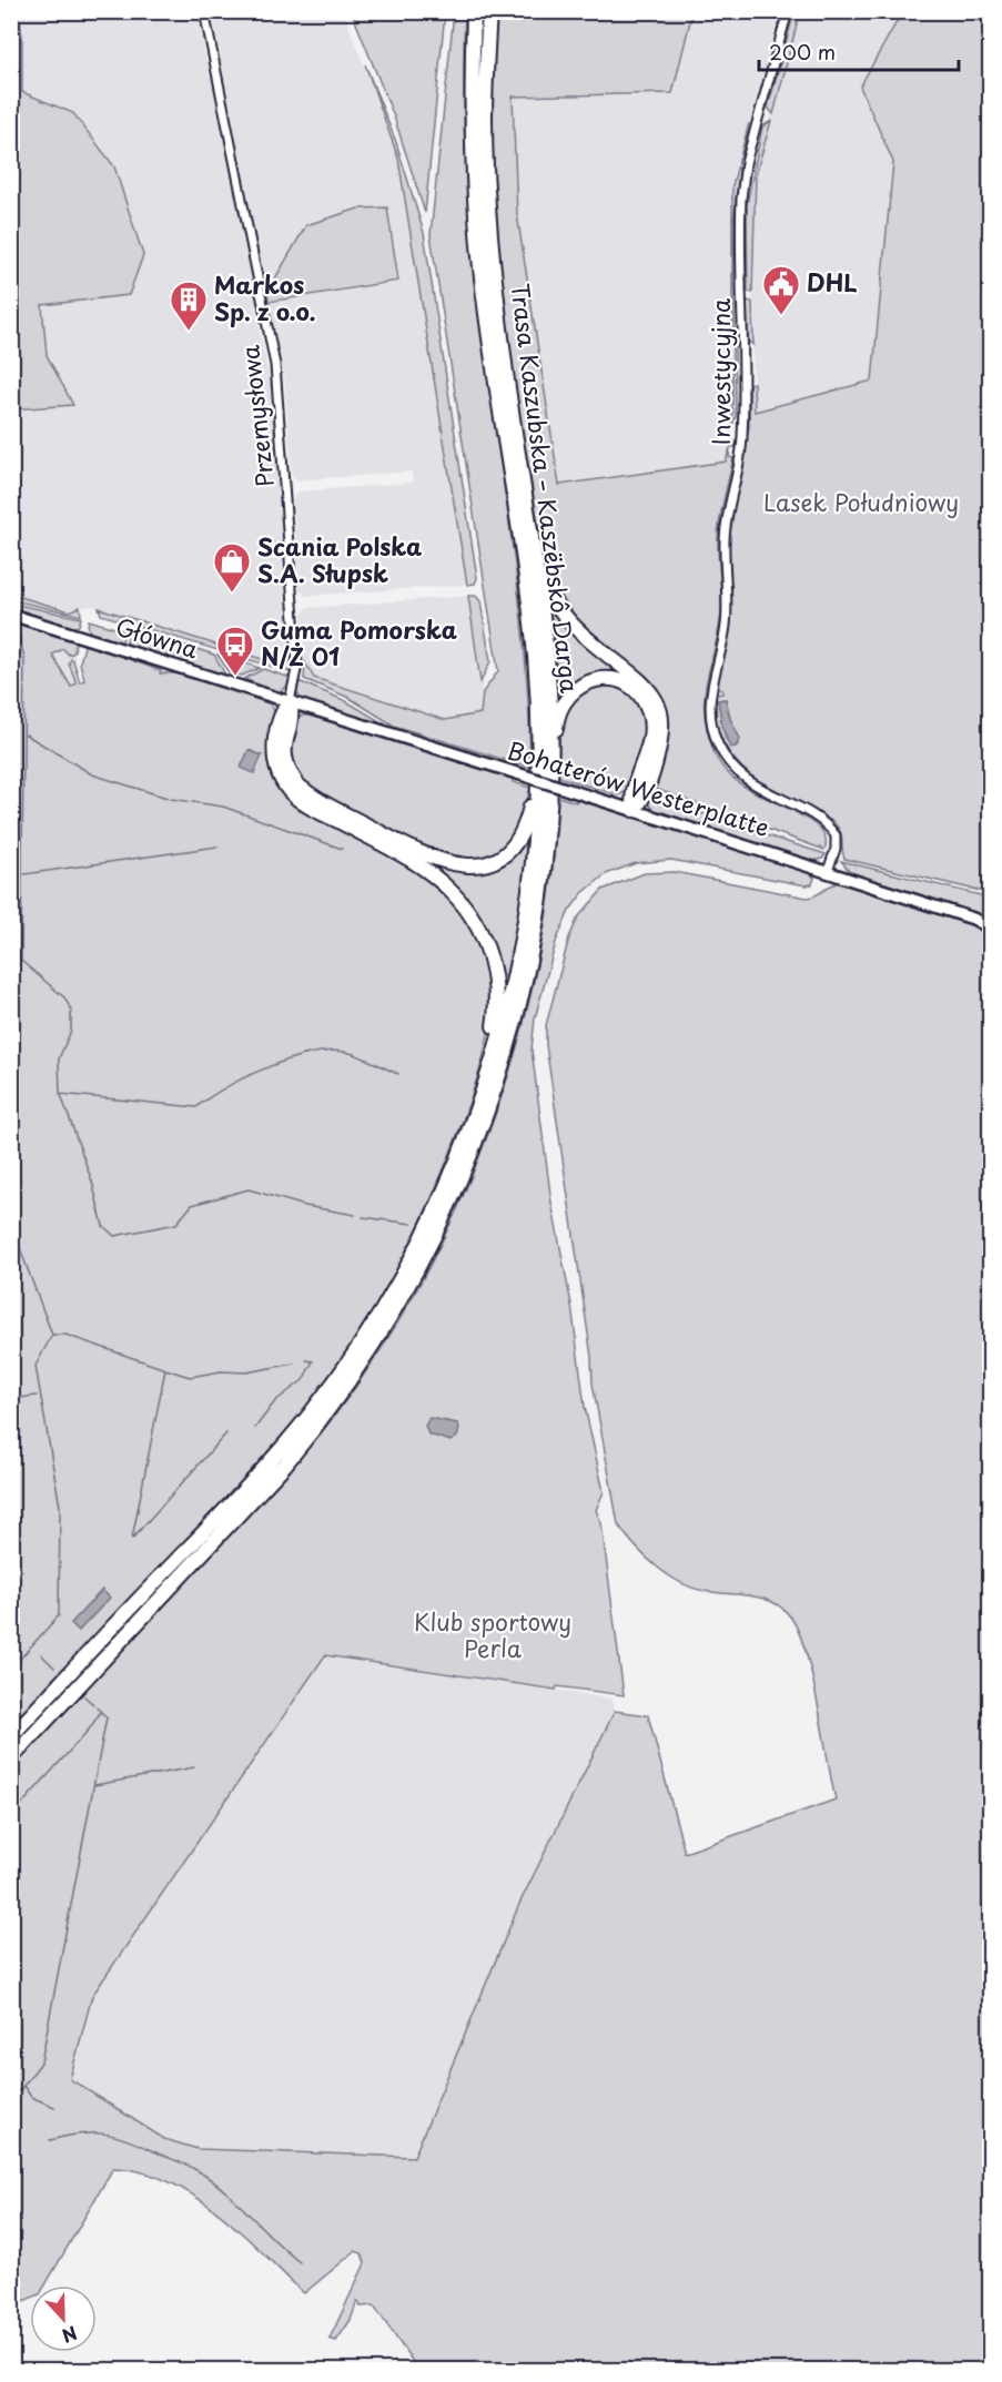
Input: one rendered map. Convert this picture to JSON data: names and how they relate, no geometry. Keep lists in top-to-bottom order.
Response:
{
  "streets": {
    "highway": ["Trasa Kaszubska – Kaszëbskô Darga"],
    "main road": ["Główna", "Bohaterów Westerplatte"],
    "street": ["Inwestycyjna", "Przemysłowa"]
  },
  "crossings": [
    ["Inwestycyjna", "Bohaterów Westerplatte"],
    ["Przemysłowa", "Główna"],
    ["Przemysłowa", "Bohaterów Westerplatte"],
    ["Główna", "Bohaterów Westerplatte"]
  ],
  "parks": ["Lasek Południowy", "Klub sportowy Perla"],
  "places": {
    "public building": ["DHL"],
    "building": ["Markos Sp. z o.o."],
    "shop": ["Scania Polska S.A. Słupsk"],
    "bus stop": ["Guma Pomorska N/Ż 01"]
  },
  "scale_bar": "200 m",
  "north": "bottom"
}
